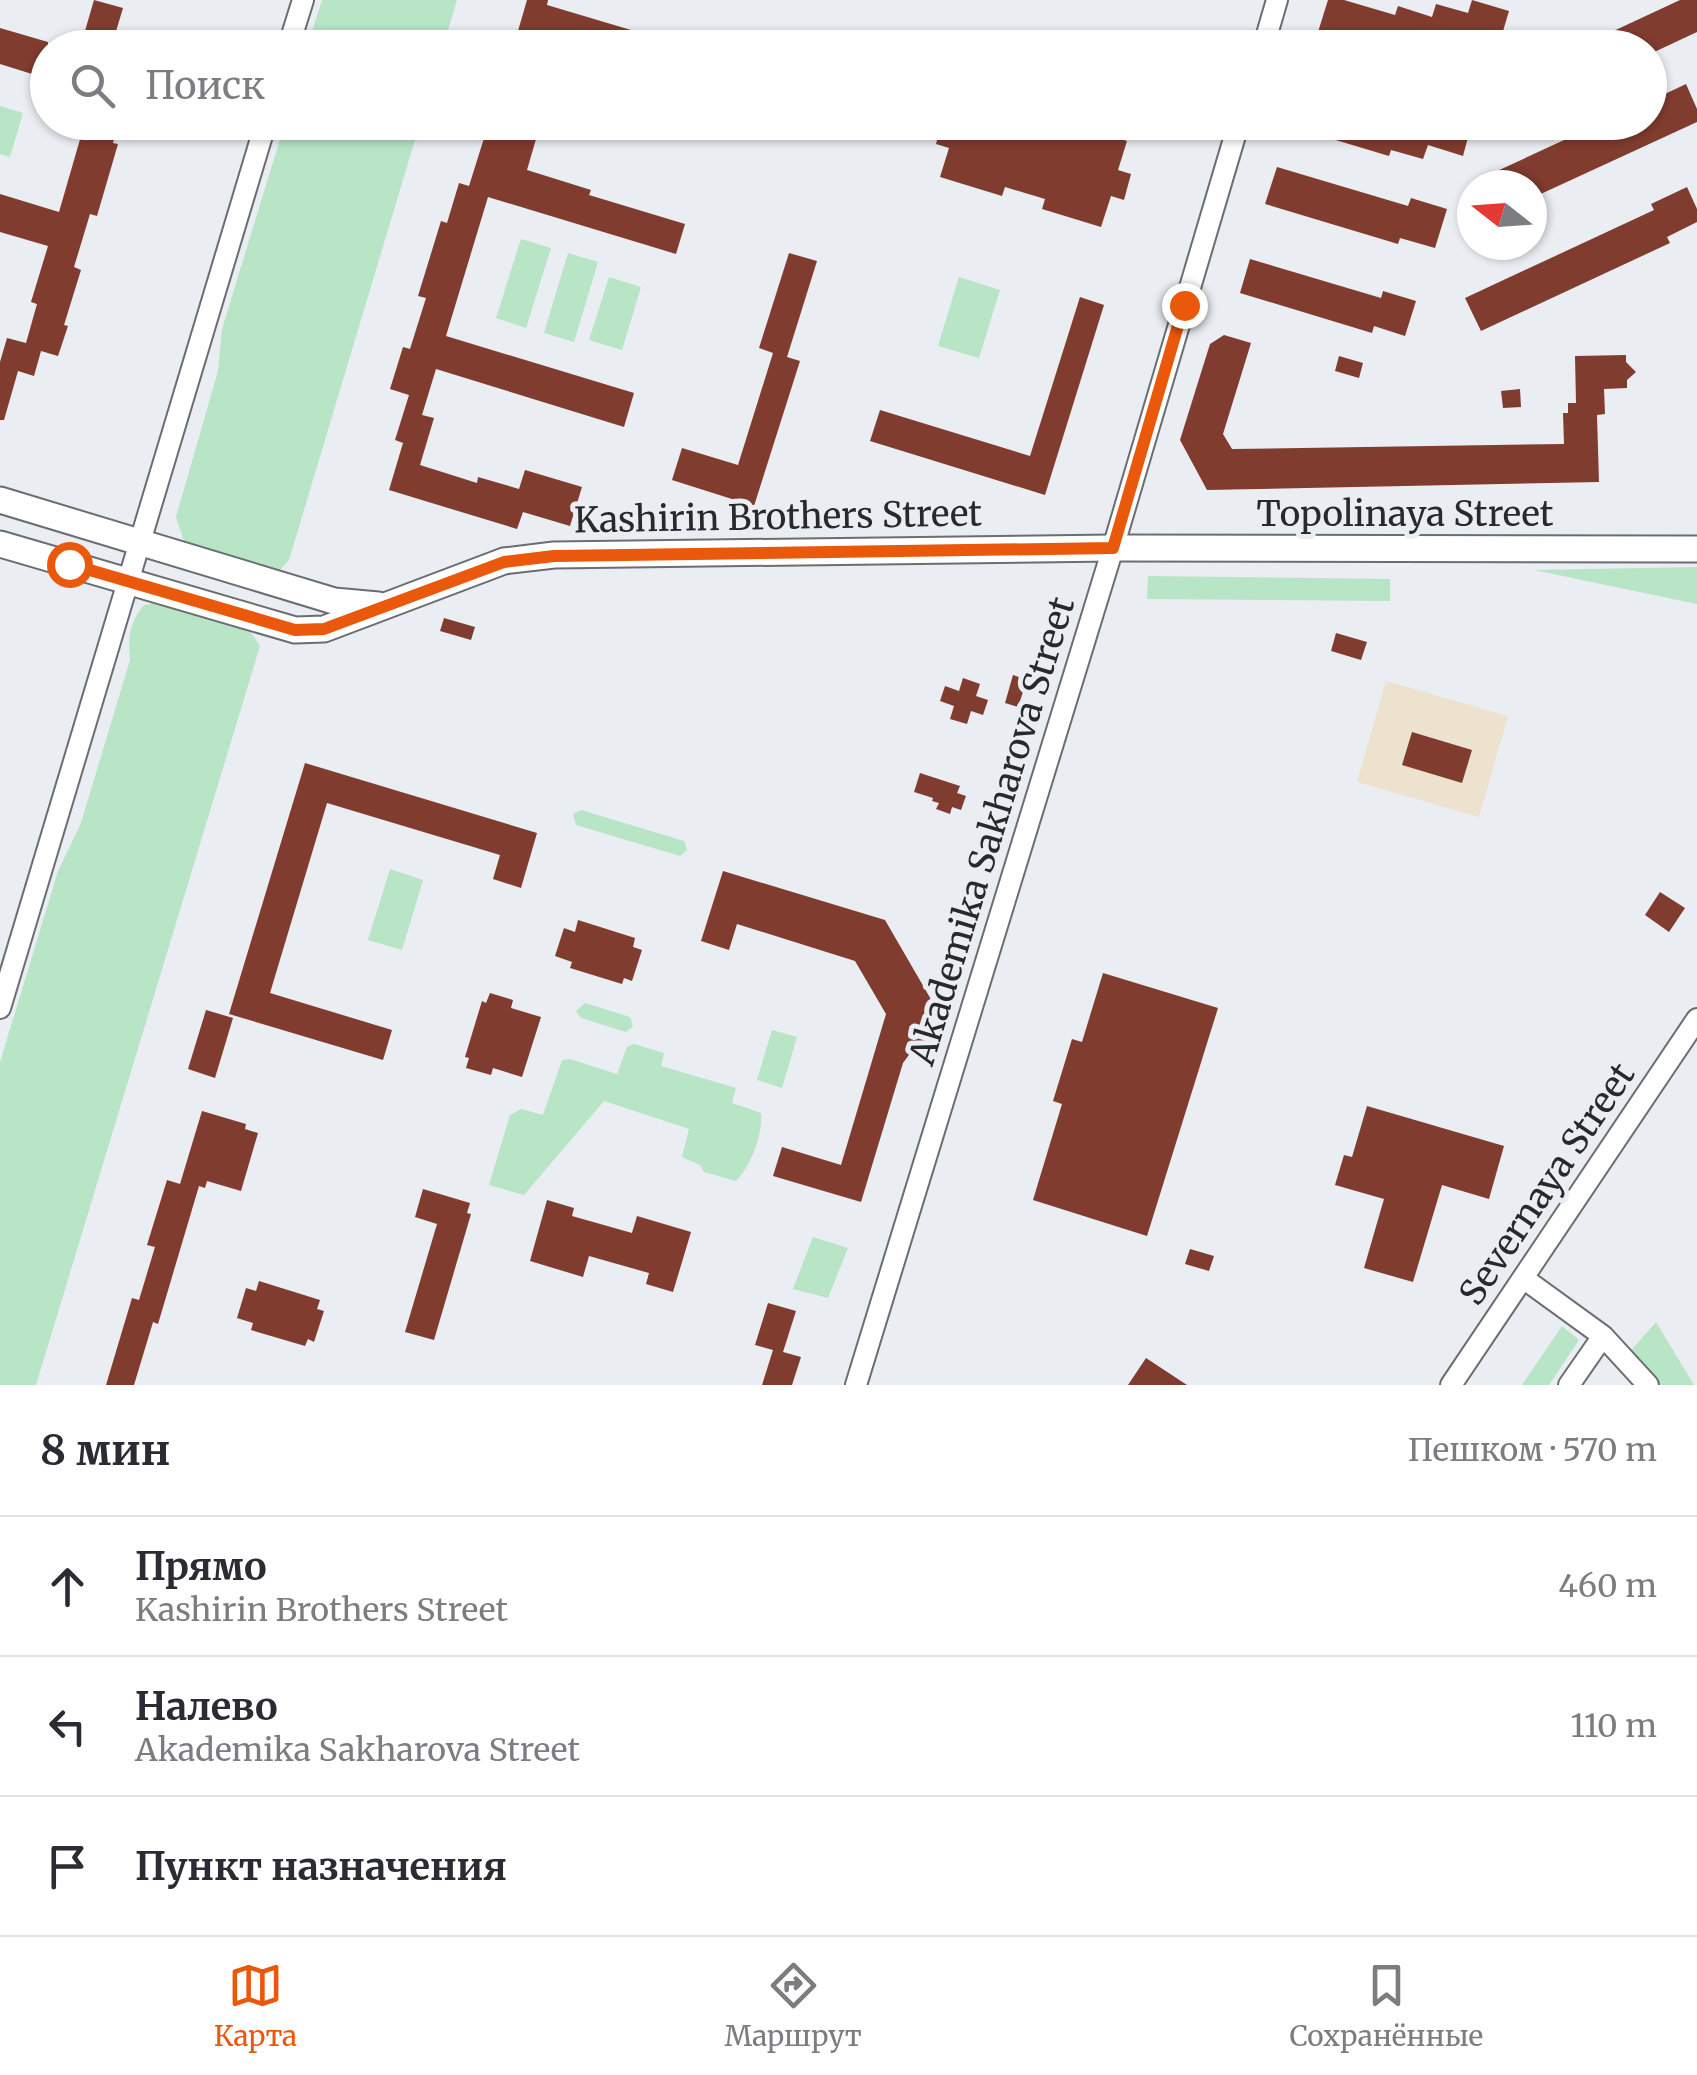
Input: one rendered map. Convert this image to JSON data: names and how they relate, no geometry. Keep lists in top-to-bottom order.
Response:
{
  "streets": {
    "main road": ["Topolinaya Street", "Kashirin Brothers Street"],
    "street": ["Akademika Sakharova Street", "Severnaya Street"]
  },
  "crossings": [
    ["Topolinaya Street", "Kashirin Brothers Street"],
    ["Topolinaya Street", "Akademika Sakharova Street"],
    ["Kashirin Brothers Street", "Akademika Sakharova Street"]
  ],
  "north": "left",
  "page": {
    "search": "Поиск",
    "heading": ["8 мин", "Пешком · 570 m"],
    "list": [
      ["Прямо", "Kashirin Brothers Street", "460 m"],
      ["Налево", "Akademika Sakharova Street", "110 m"],
      "Пункт назначения"
    ],
    "nav": ["Карта", "Маршрут", "Сохранённые"]
  }
}
